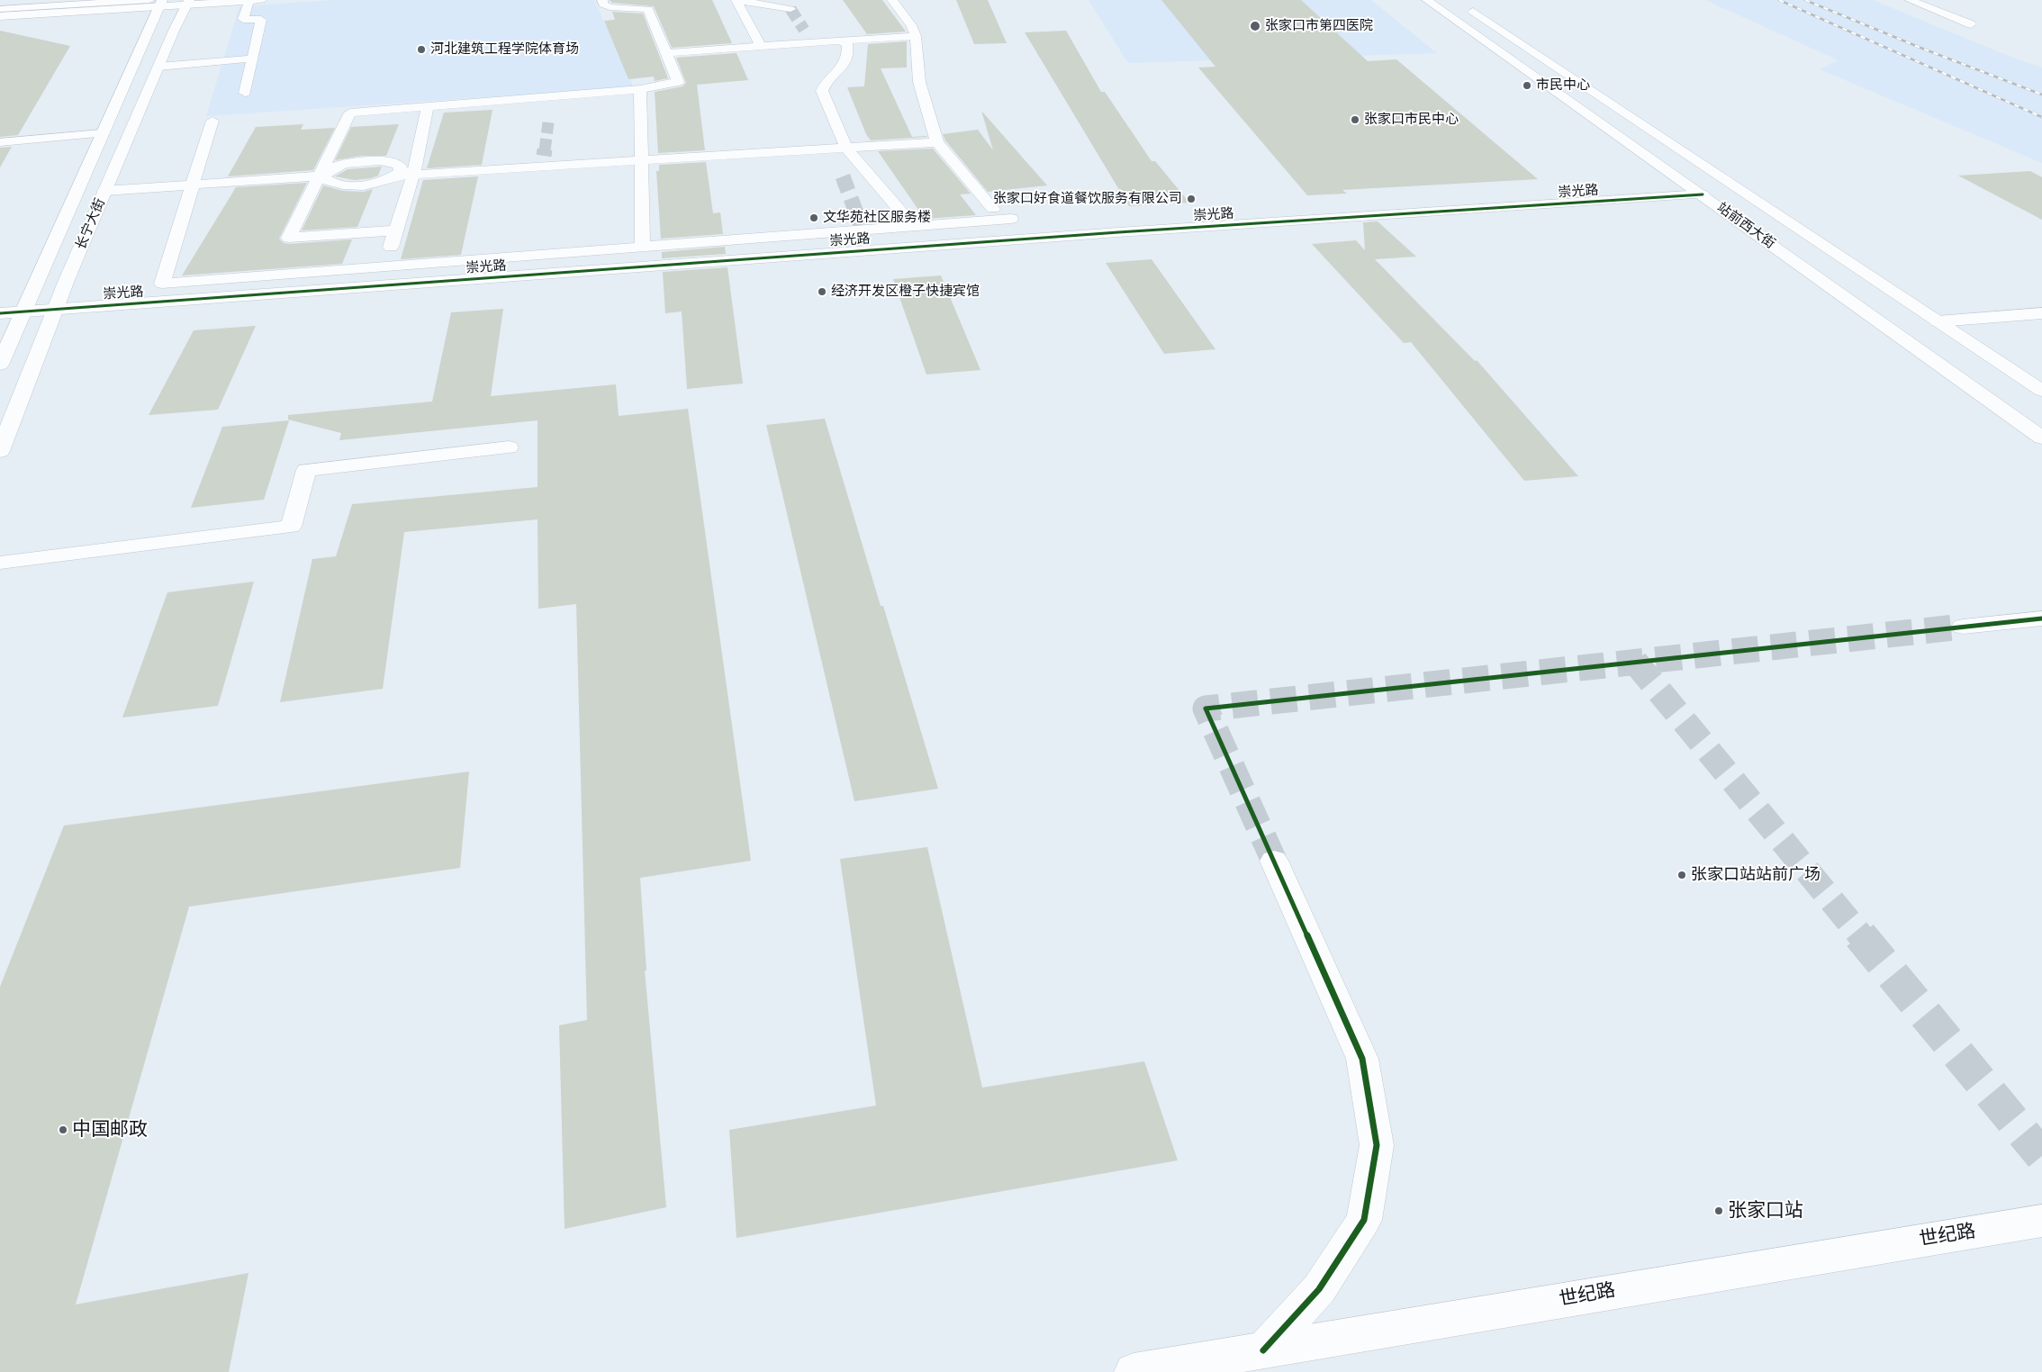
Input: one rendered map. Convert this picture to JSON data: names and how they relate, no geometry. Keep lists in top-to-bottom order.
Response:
{
  "streets": {
    "main road": [
      "崇光路",
      "长宁大街",
      "站前西大街",
      "世纪路"
    ]
  },
  "crossings": [
    ["崇光路", "长宁大街"],
    ["崇光路", "站前西大街"]
  ],
  "places": [
    "张家口市第四医院",
    "河北建筑工程学院体育场",
    "市民中心",
    "张家口市民中心",
    "张家口好食道餐饮服务有限公司",
    "文华苑社区服务楼",
    "经济开发区橙子快捷宾馆",
    "张家口站站前广场",
    "中国邮政",
    "张家口站"
  ]
}
